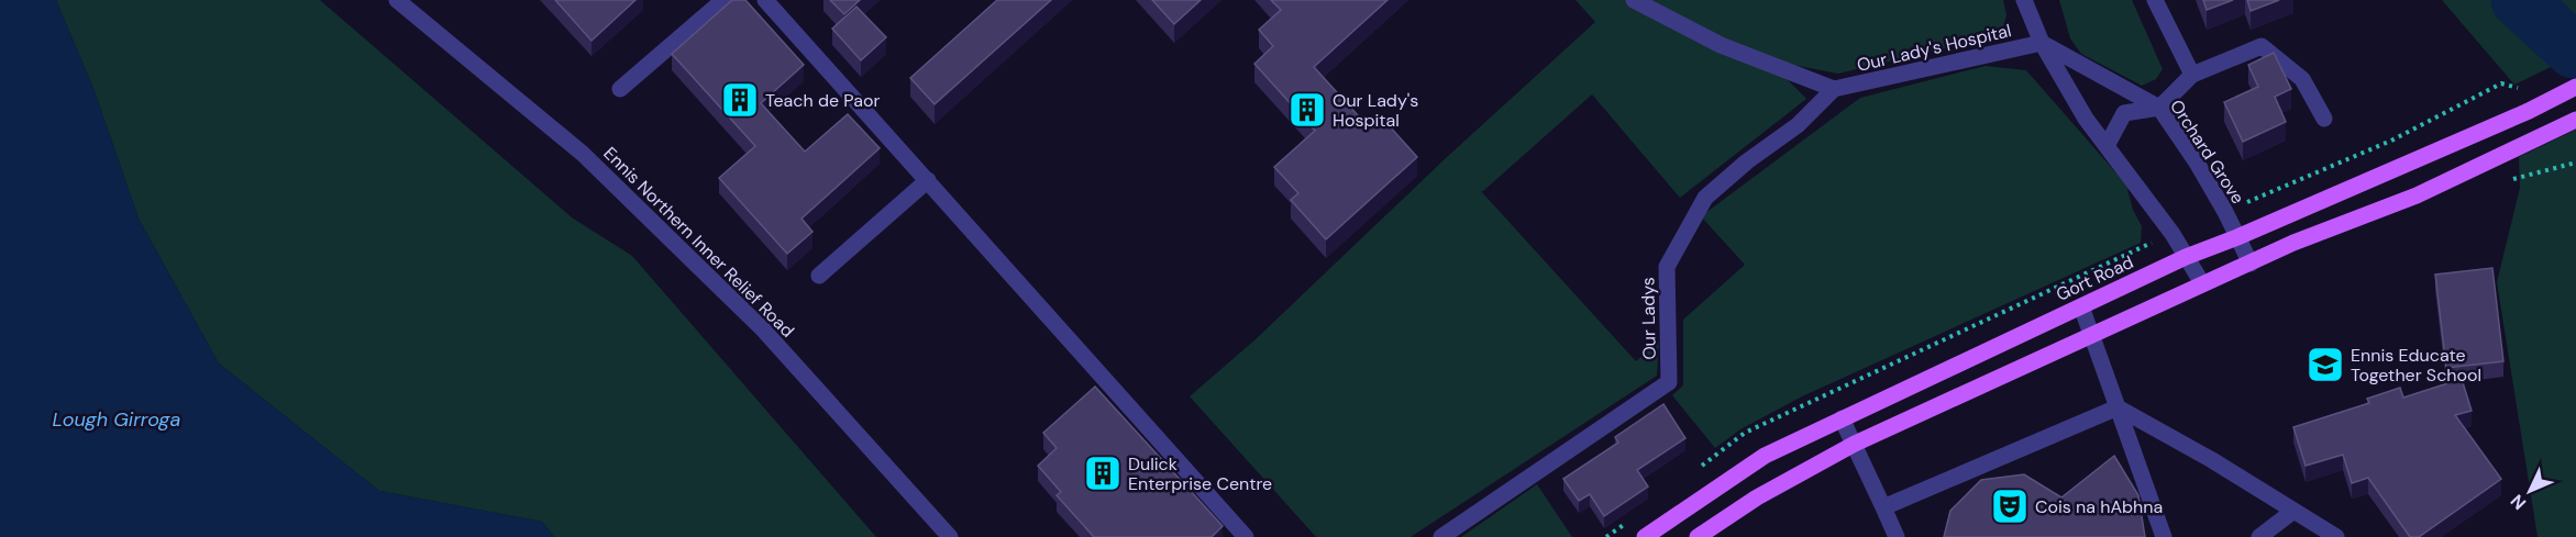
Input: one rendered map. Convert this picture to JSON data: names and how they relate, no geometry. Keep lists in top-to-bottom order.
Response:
{
  "streets": {
    "main road": ["Gort Road"],
    "street": [
      "Our Lady's Hospital",
      "Orchard Grove",
      "Ennis Northern Inner Relief Road",
      "Our Ladys"
    ]
  },
  "crossings": [
    ["Our Lady's Hospital", "Orchard Grove"],
    ["Our Lady's Hospital", "Our Ladys"],
    ["Orchard Grove", "Gort Road"]
  ],
  "water": ["Lough Girroga"],
  "places": {
    "building": ["Teach de Paor", "Our Lady's Hospital", "Dulick Enterprise Centre"],
    "school or university": ["Ennis Educate Together School"],
    "theatre": ["Cois na hAbhna"]
  },
  "north": "bottom left"
}
